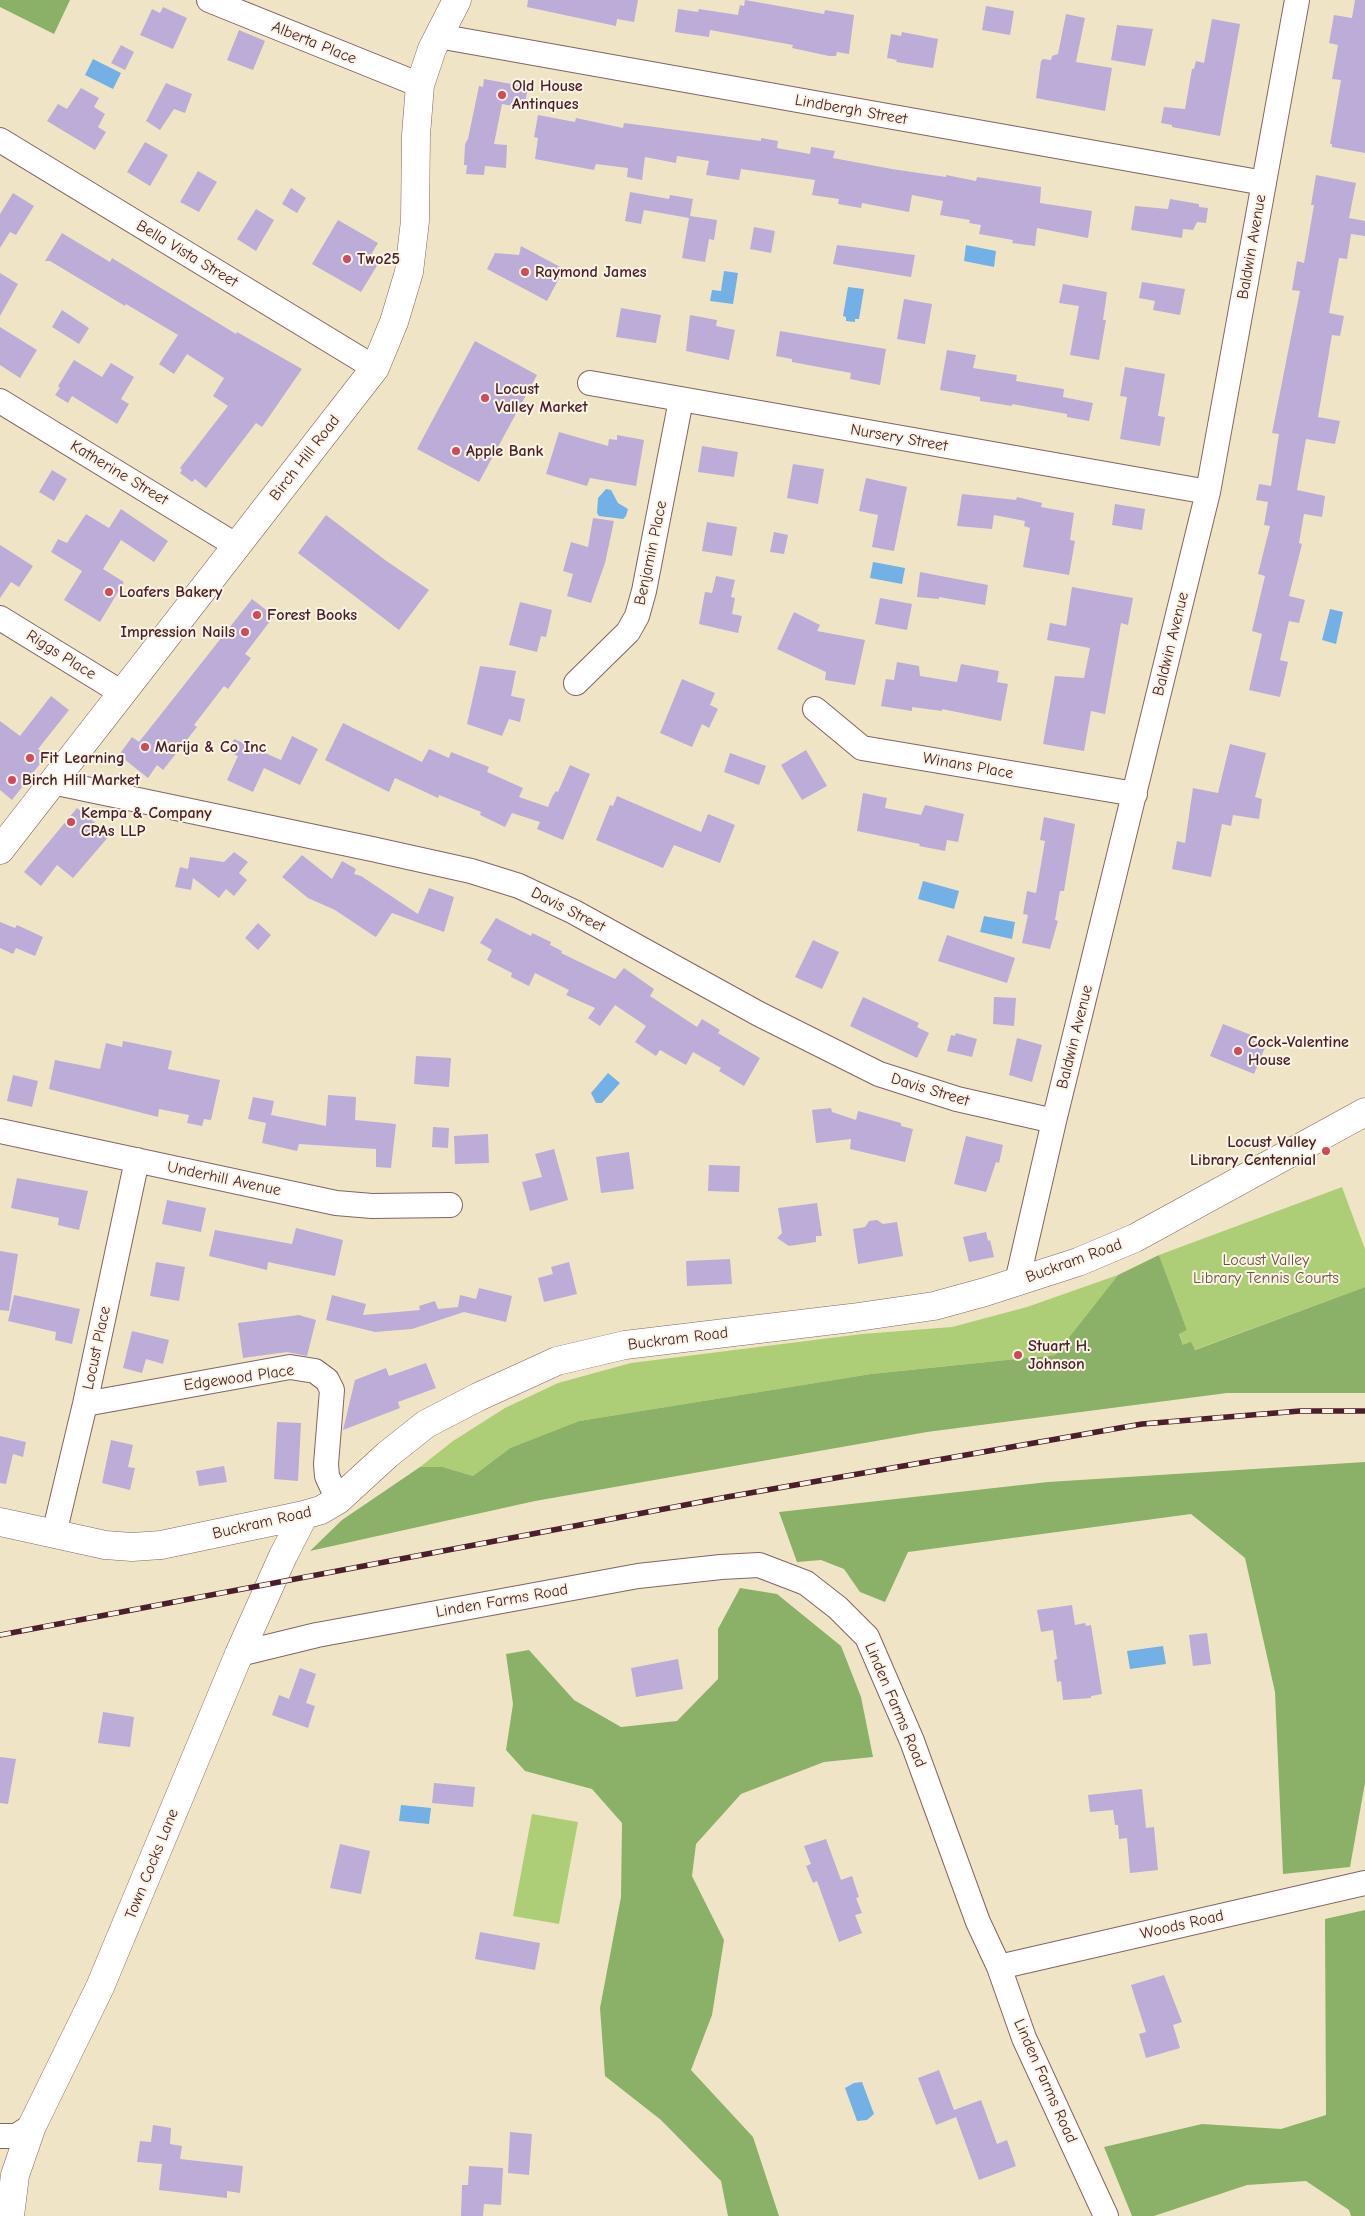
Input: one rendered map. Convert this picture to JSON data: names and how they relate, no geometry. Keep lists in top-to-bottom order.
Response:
{
  "streets": {
    "street": [
      "Alberta Place",
      "Lindbergh Street",
      "Baldwin Avenue",
      "Bella Vista Street",
      "Nursery Street",
      "Birch Hill Road",
      "Katherine Street",
      "Benjamin Place",
      "Riggs Place",
      "Winans Place",
      "Davis Street",
      "Underhill Avenue",
      "Buckram Road",
      "Locust Place",
      "Edgewood Place",
      "Linden Farms Road",
      "Town Cocks Lane",
      "Woods Road"
    ]
  },
  "crossings": [
    ["Alberta Place", "Birch Hill Road"],
    ["Lindbergh Street", "Baldwin Avenue"],
    ["Lindbergh Street", "Birch Hill Road"],
    ["Baldwin Avenue", "Nursery Street"],
    ["Baldwin Avenue", "Winans Place"],
    ["Baldwin Avenue", "Davis Street"],
    ["Baldwin Avenue", "Buckram Road"],
    ["Bella Vista Street", "Birch Hill Road"],
    ["Nursery Street", "Benjamin Place"],
    ["Birch Hill Road", "Katherine Street"],
    ["Birch Hill Road", "Riggs Place"],
    ["Birch Hill Road", "Davis Street"],
    ["Underhill Avenue", "Locust Place"],
    ["Buckram Road", "Locust Place"],
    ["Buckram Road", "Edgewood Place"],
    ["Buckram Road", "Town Cocks Lane"],
    ["Locust Place", "Edgewood Place"],
    ["Linden Farms Road", "Town Cocks Lane"],
    ["Linden Farms Road", "Woods Road"]
  ],
  "parks": ["Locust Valley Library Tennis Courts"],
  "places": [
    "Old House Antinques",
    "Two25",
    "Raymond James",
    "Locust Valley Market",
    "Apple Bank",
    "Loafers Bakery",
    "Forest Books",
    "Impression Nails",
    "Marija & Co Inc",
    "Fit Learning",
    "Birch Hill Market",
    "Kempa & Company CPAs LLP",
    "Cock-Valentine House",
    "Locust Valley Library Centennial",
    "Stuart H. Johnson"
  ]
}
